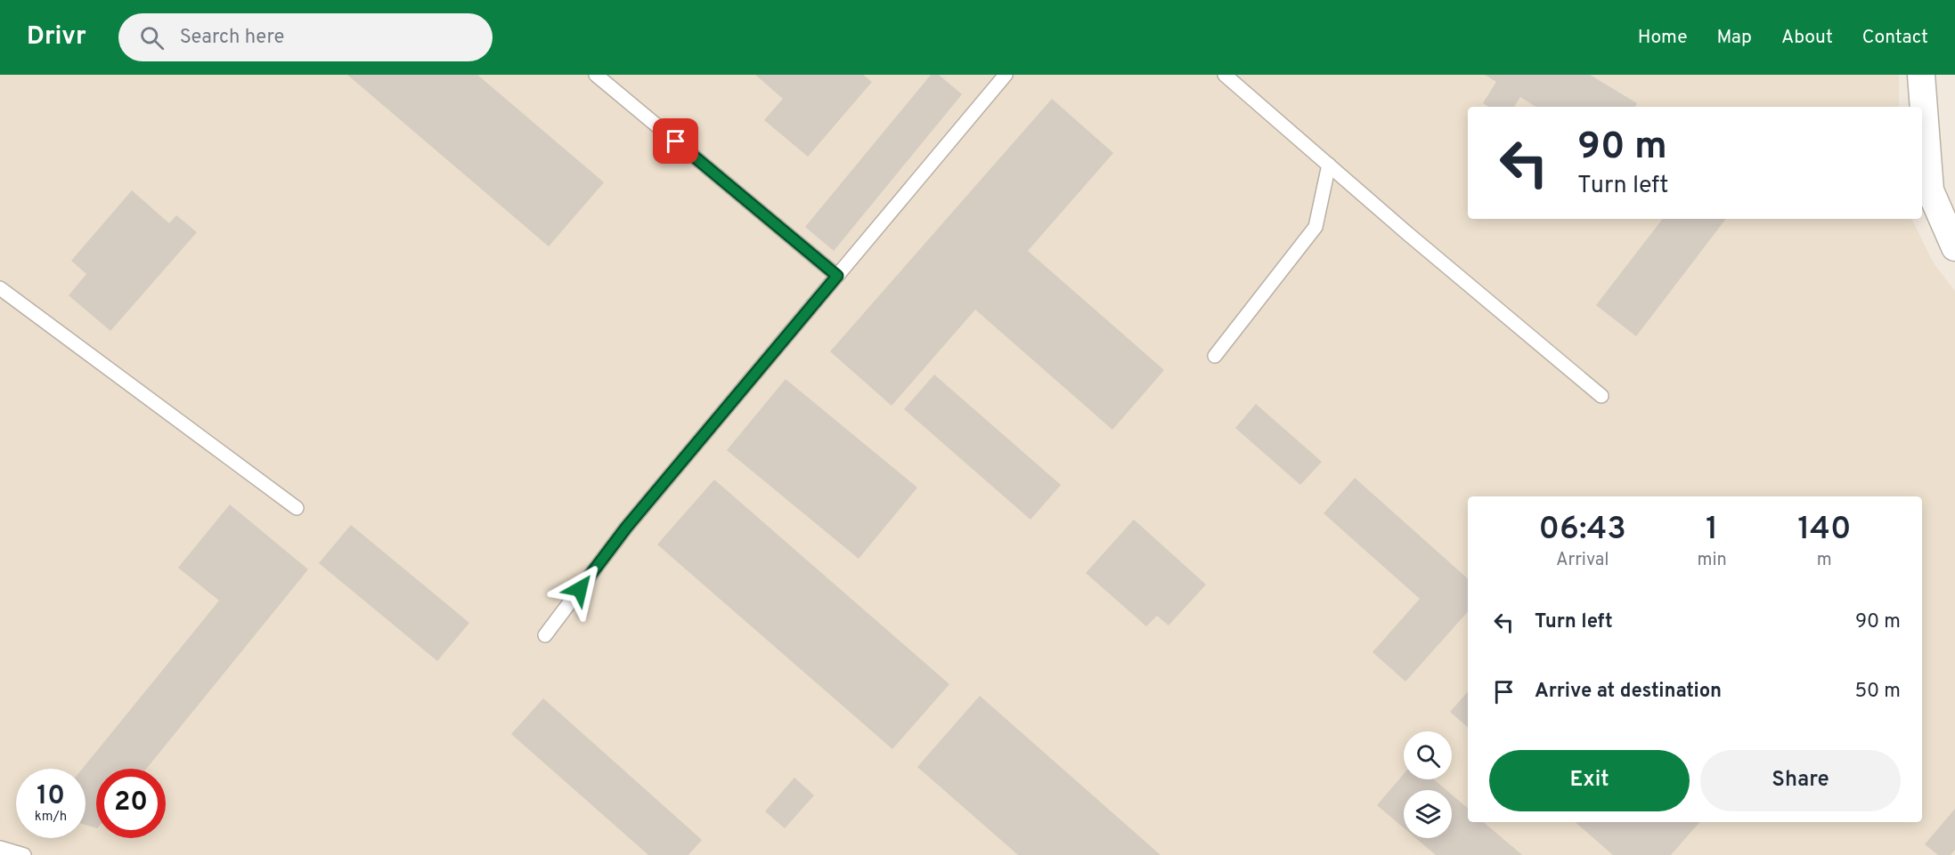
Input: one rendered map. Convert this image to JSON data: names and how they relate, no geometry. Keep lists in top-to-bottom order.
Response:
{
  "page": {
    "header": "Drivr",
    "search": "Search here",
    "nav": [
      "Home",
      "Map",
      "About",
      "Contact"
    ],
    "turn": ["90 m", "Turn left"],
    "eta": [
      "06:43",
      "Arrival",
      "1",
      "min",
      "140",
      "m"
    ],
    "list": [
      {
        "name": "Turn left",
        "value": "90 m"
      },
      {
        "name": "Arrive at destination",
        "value": "50 m"
      }
    ],
    "buttons": ["Exit", "Share"],
    "speed": "10 km/h",
    "limit": "20"
  }
}
